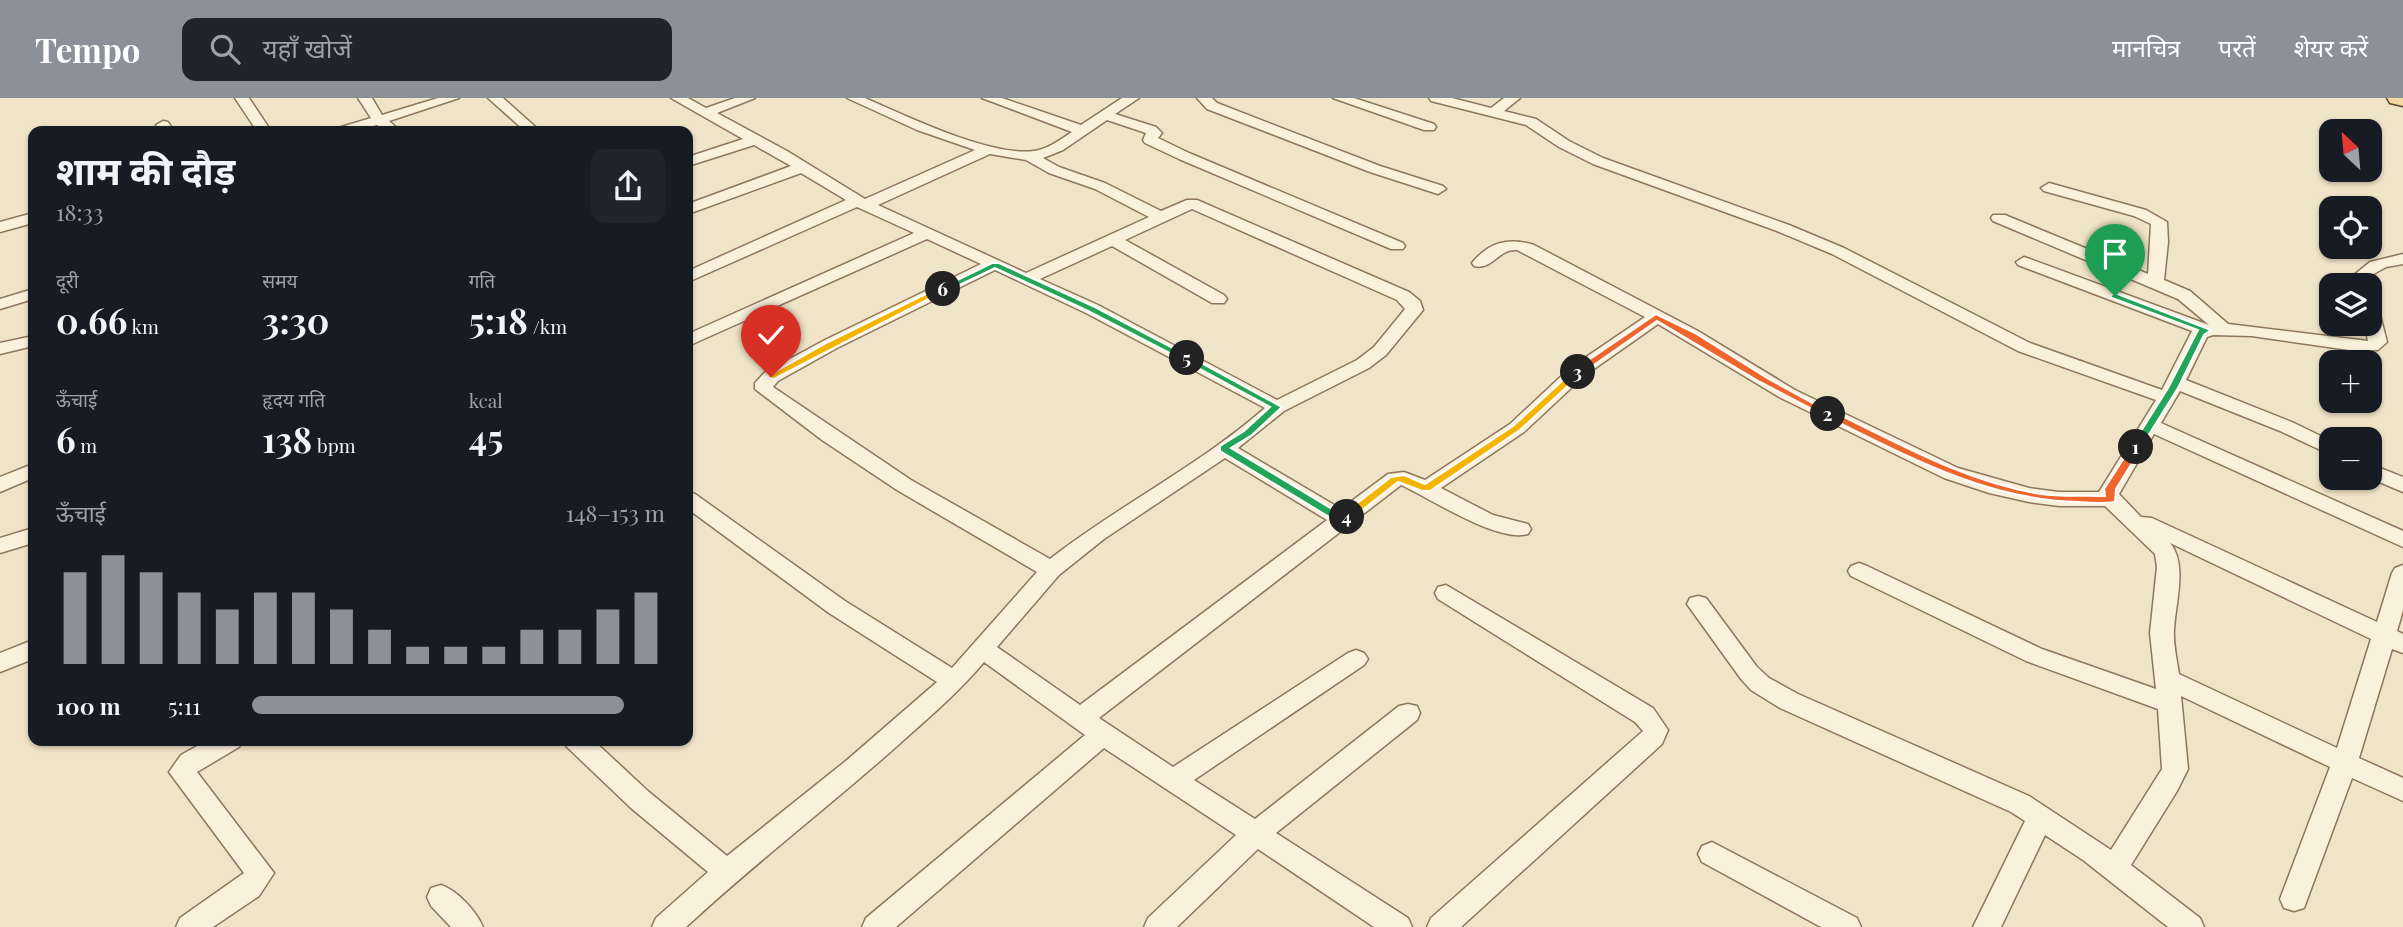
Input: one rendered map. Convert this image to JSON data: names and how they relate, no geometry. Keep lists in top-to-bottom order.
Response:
{
  "north": "top left",
  "page": {
    "header": "Tempo",
    "search": "यहाँ खोजें",
    "nav": ["मानचित्र", "परतें", "शेयर करें"],
    "map_buttons": ["+", "−"],
    "heading": ["शाम की दौड़", "18:33"],
    "stats": [
      ["दूरी", "0.66 km"],
      ["समय", "3:30"],
      ["गति", "5:18 /km"],
      ["ऊँचाई", "6 m"],
      ["हृदय गति", "138 bpm"],
      ["kcal", "45"]
    ],
    "pins": [
      "6",
      "5",
      "3",
      "2",
      "1",
      "4"
    ],
    "chart": ["ऊँचाई", "148–153 m"],
    "list": [
      {
        "name": "100 m",
        "note": "5:11"
      }
    ]
  }
}
